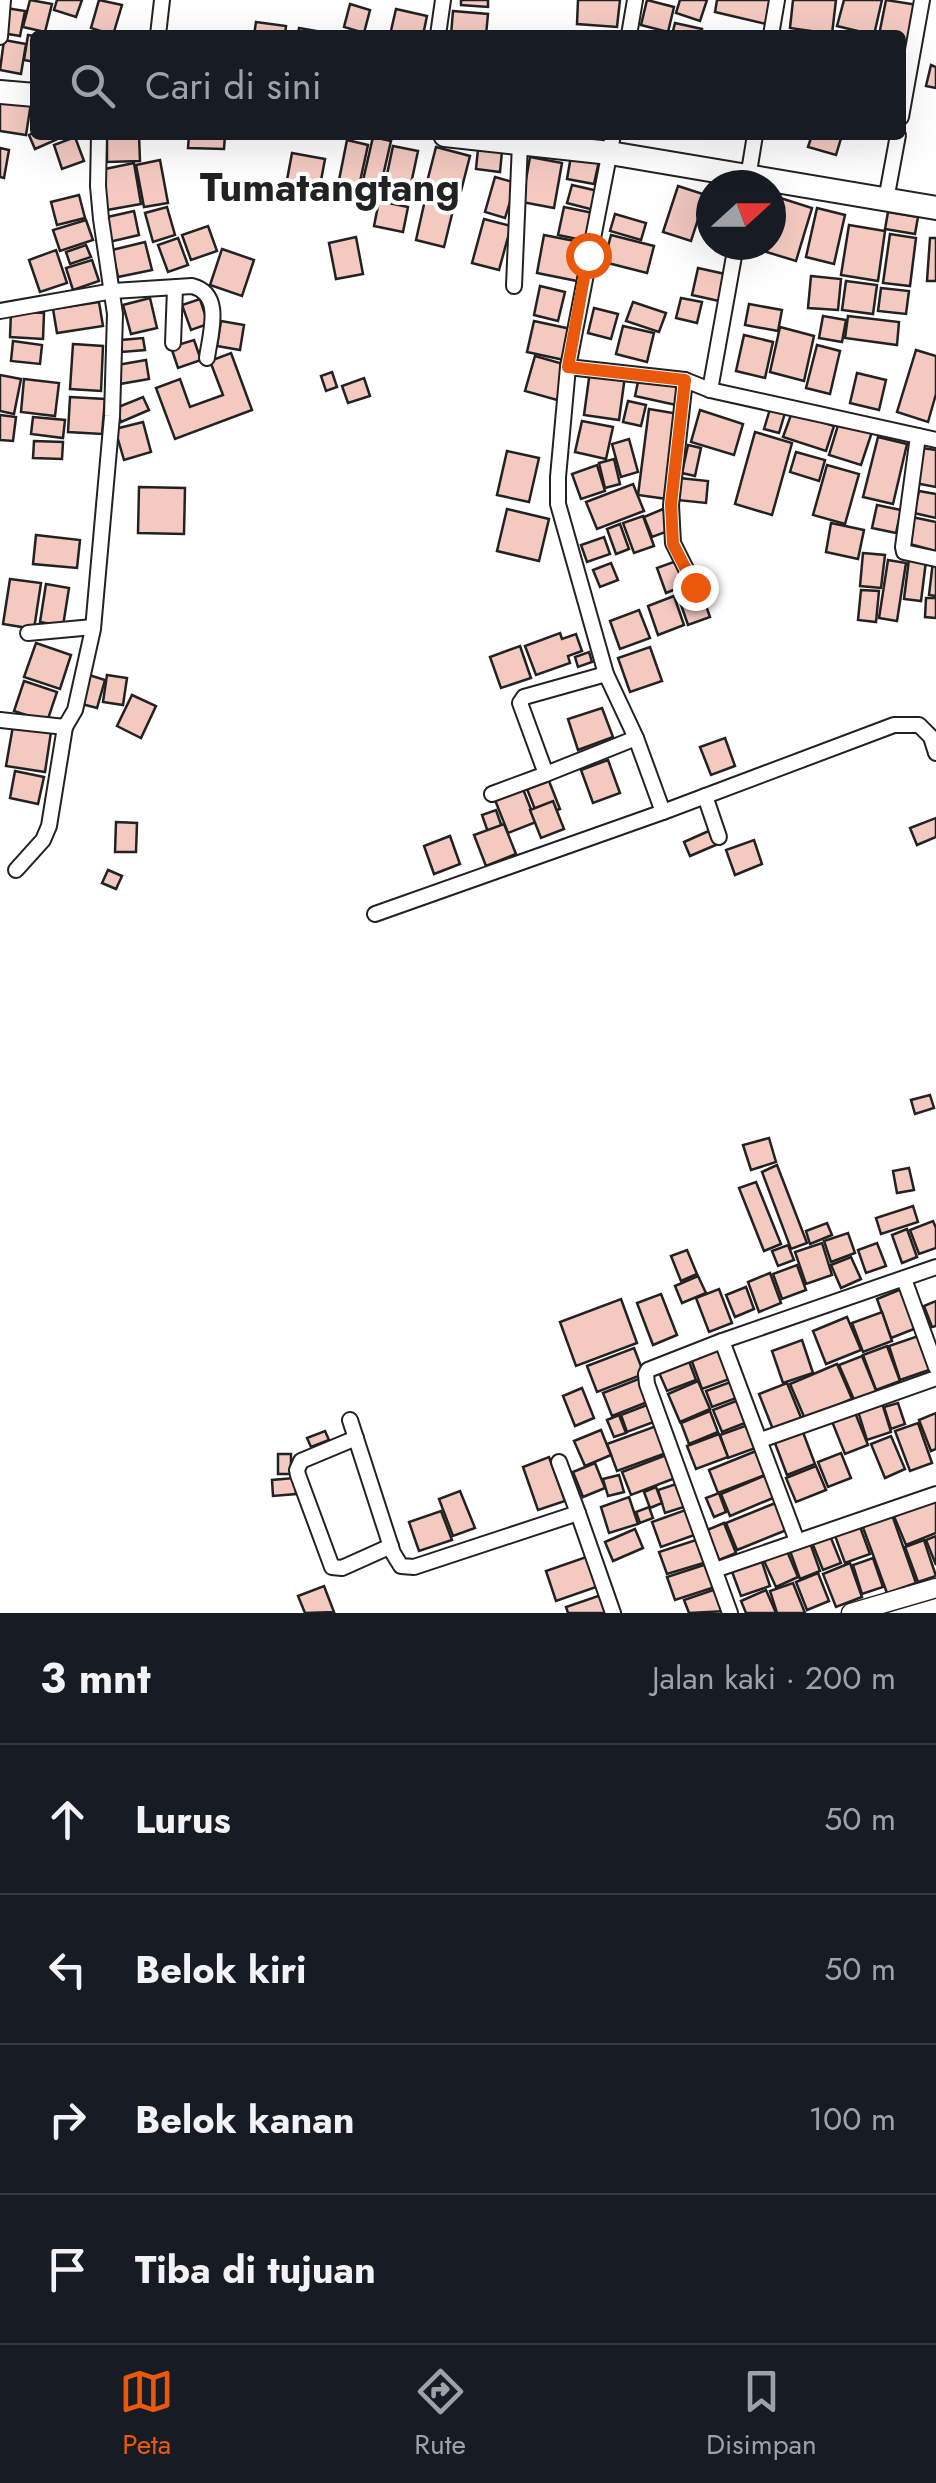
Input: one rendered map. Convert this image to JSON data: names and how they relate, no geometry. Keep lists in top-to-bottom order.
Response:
{
  "districts": ["Tumatangtang"],
  "north": "right",
  "page": {
    "search": "Cari di sini",
    "heading": ["3 mnt", "Jalan kaki · 200 m"],
    "list": [
      ["Lurus", "50 m"],
      ["Belok kiri", "50 m"],
      ["Belok kanan", "100 m"],
      "Tiba di tujuan"
    ],
    "nav": ["Peta", "Rute", "Disimpan"]
  }
}
